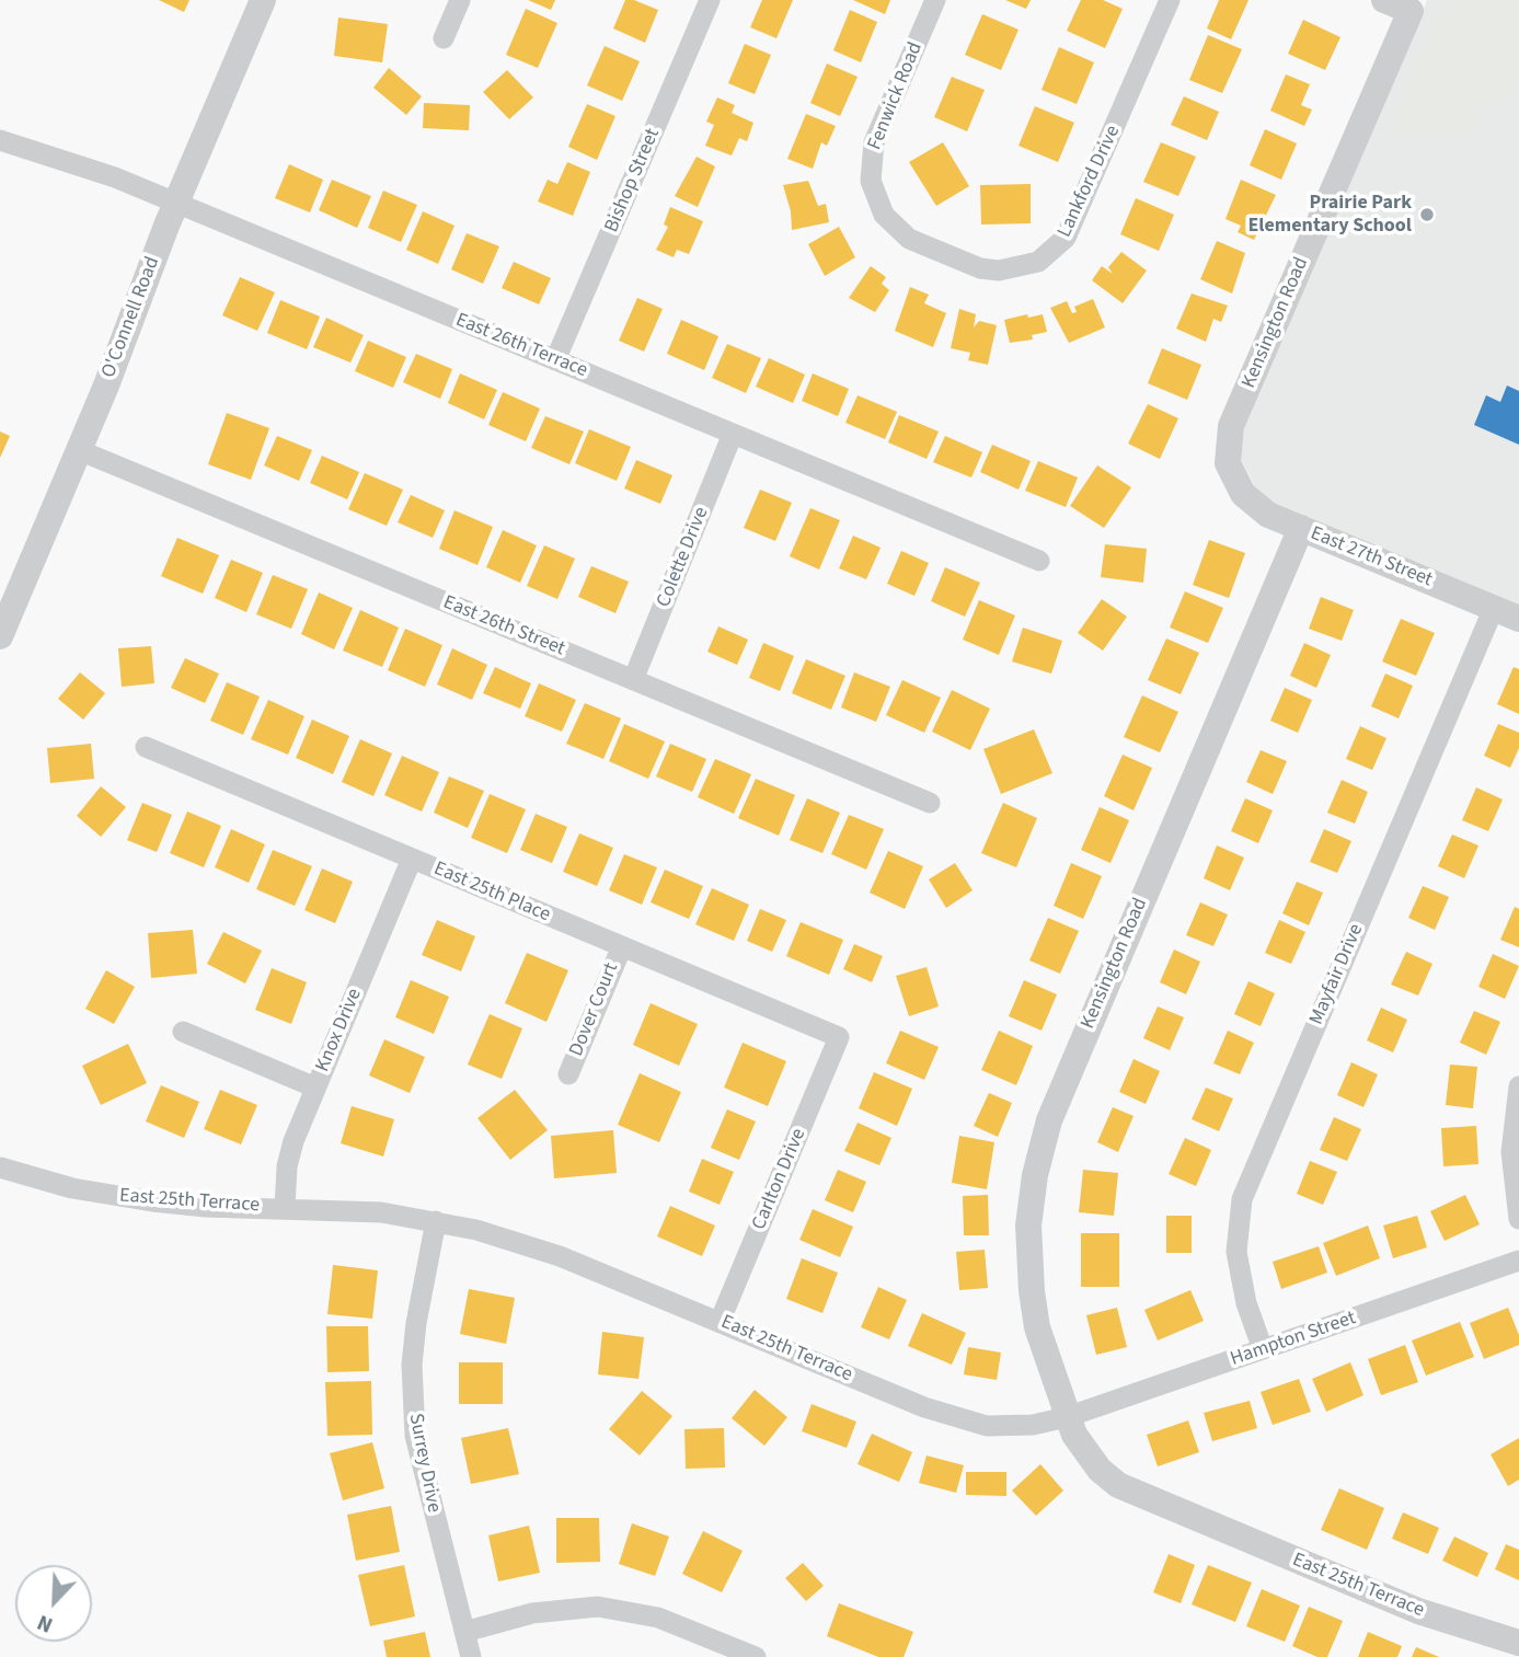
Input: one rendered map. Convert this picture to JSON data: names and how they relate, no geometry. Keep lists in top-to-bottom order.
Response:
{
  "streets": {
    "street": [
      "Fenwick Road",
      "Bishop Street",
      "Lankford Drive",
      "O'Connell Road",
      "Kensington Road",
      "East 26th Terrace",
      "Colette Drive",
      "East 27th Street",
      "East 26th Street",
      "East 25th Place",
      "Mayfair Drive",
      "Dover Court",
      "Knox Drive",
      "Carlton Drive",
      "East 25th Terrace",
      "Hampton Street",
      "Surrey Drive"
    ]
  },
  "crossings": [
    ["Fenwick Road", "Lankford Drive"],
    ["Bishop Street", "East 26th Terrace"],
    ["O'Connell Road", "East 26th Terrace"],
    ["O'Connell Road", "East 26th Street"],
    ["Kensington Road", "East 27th Street"],
    ["Kensington Road", "East 25th Terrace"],
    ["Kensington Road", "Hampton Street"],
    ["East 26th Terrace", "Colette Drive"],
    ["Colette Drive", "East 26th Street"],
    ["East 27th Street", "Mayfair Drive"],
    ["East 25th Place", "Dover Court"],
    ["East 25th Place", "Knox Drive"],
    ["East 25th Place", "Carlton Drive"],
    ["Mayfair Drive", "Hampton Street"],
    ["Knox Drive", "East 25th Terrace"],
    ["Carlton Drive", "East 25th Terrace"],
    ["East 25th Terrace", "Hampton Street"],
    ["East 25th Terrace", "Surrey Drive"]
  ],
  "places": ["Prairie Park Elementary School"],
  "north": "bottom left"
}
